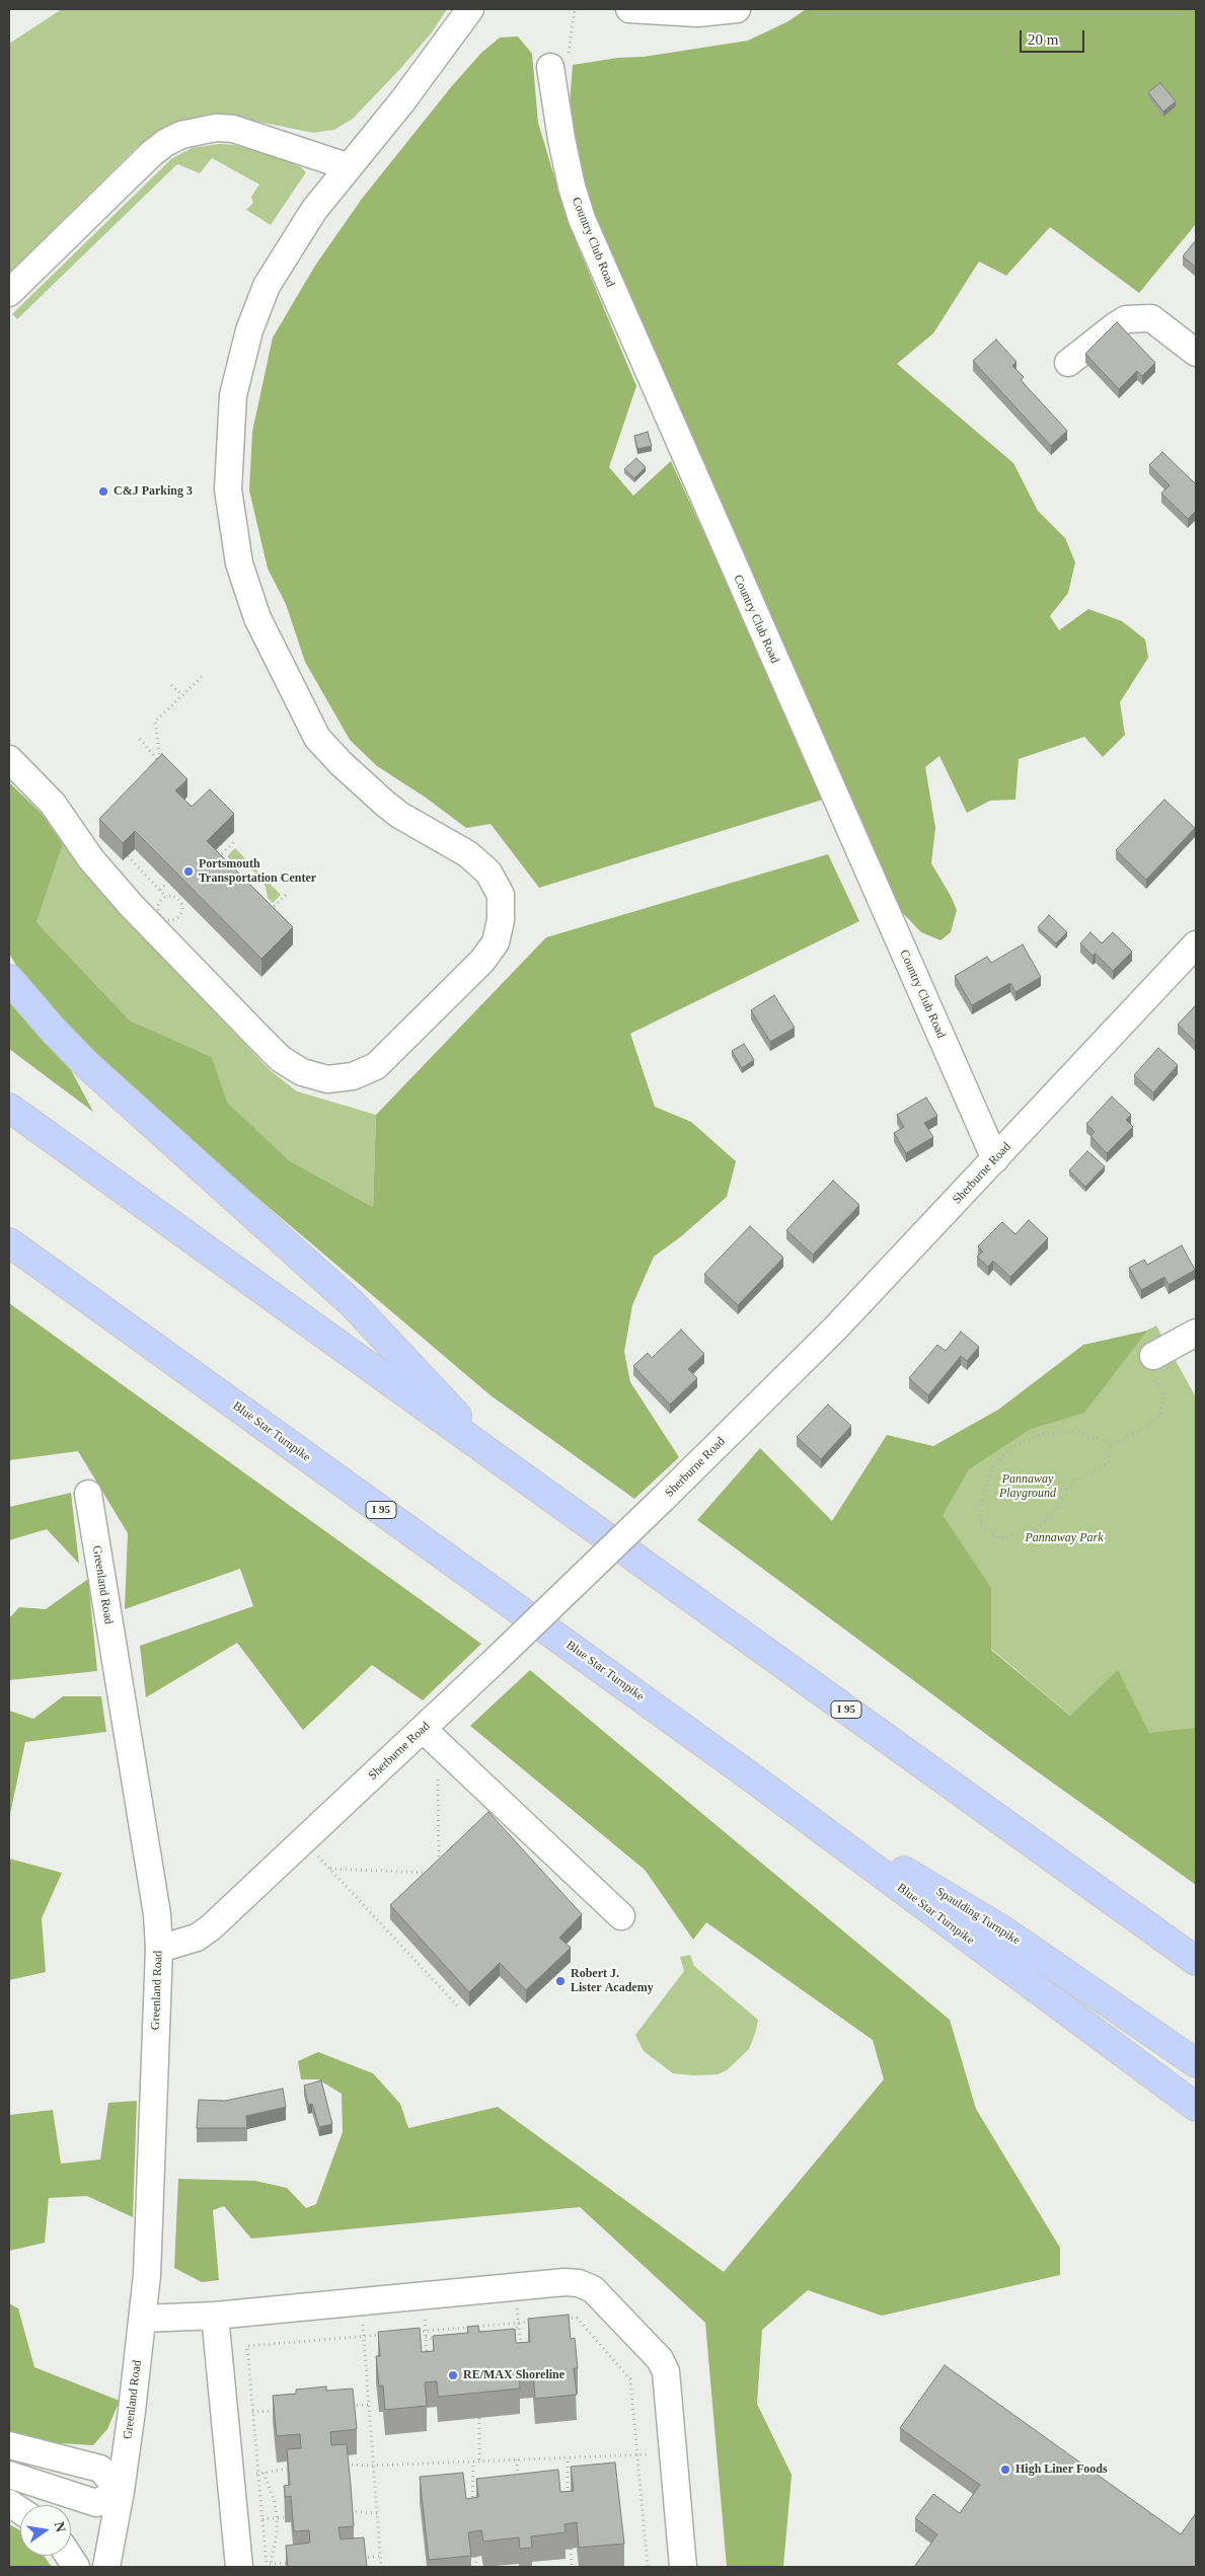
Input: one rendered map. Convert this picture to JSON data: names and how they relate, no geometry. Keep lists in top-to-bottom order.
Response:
{
  "streets": {
    "highway": ["Blue Star Turnpike", "I 95", "Spaulding Turnpike"],
    "street": ["Country Club Road", "Sherburne Road", "Greenland Road"]
  },
  "crossings": [
    ["Country Club Road", "Sherburne Road"],
    ["Sherburne Road", "Greenland Road"],
    ["Blue Star Turnpike", "Spaulding Turnpike"]
  ],
  "parks": ["Pannaway Playground", "Pannaway Park"],
  "places": [
    "C&J Parking 3",
    "Portsmouth Transportation Center",
    "Robert J. Lister Academy",
    "RE/MAX Shoreline",
    "High Liner Foods"
  ],
  "scale_bar": "20 m",
  "north": "right"
}
